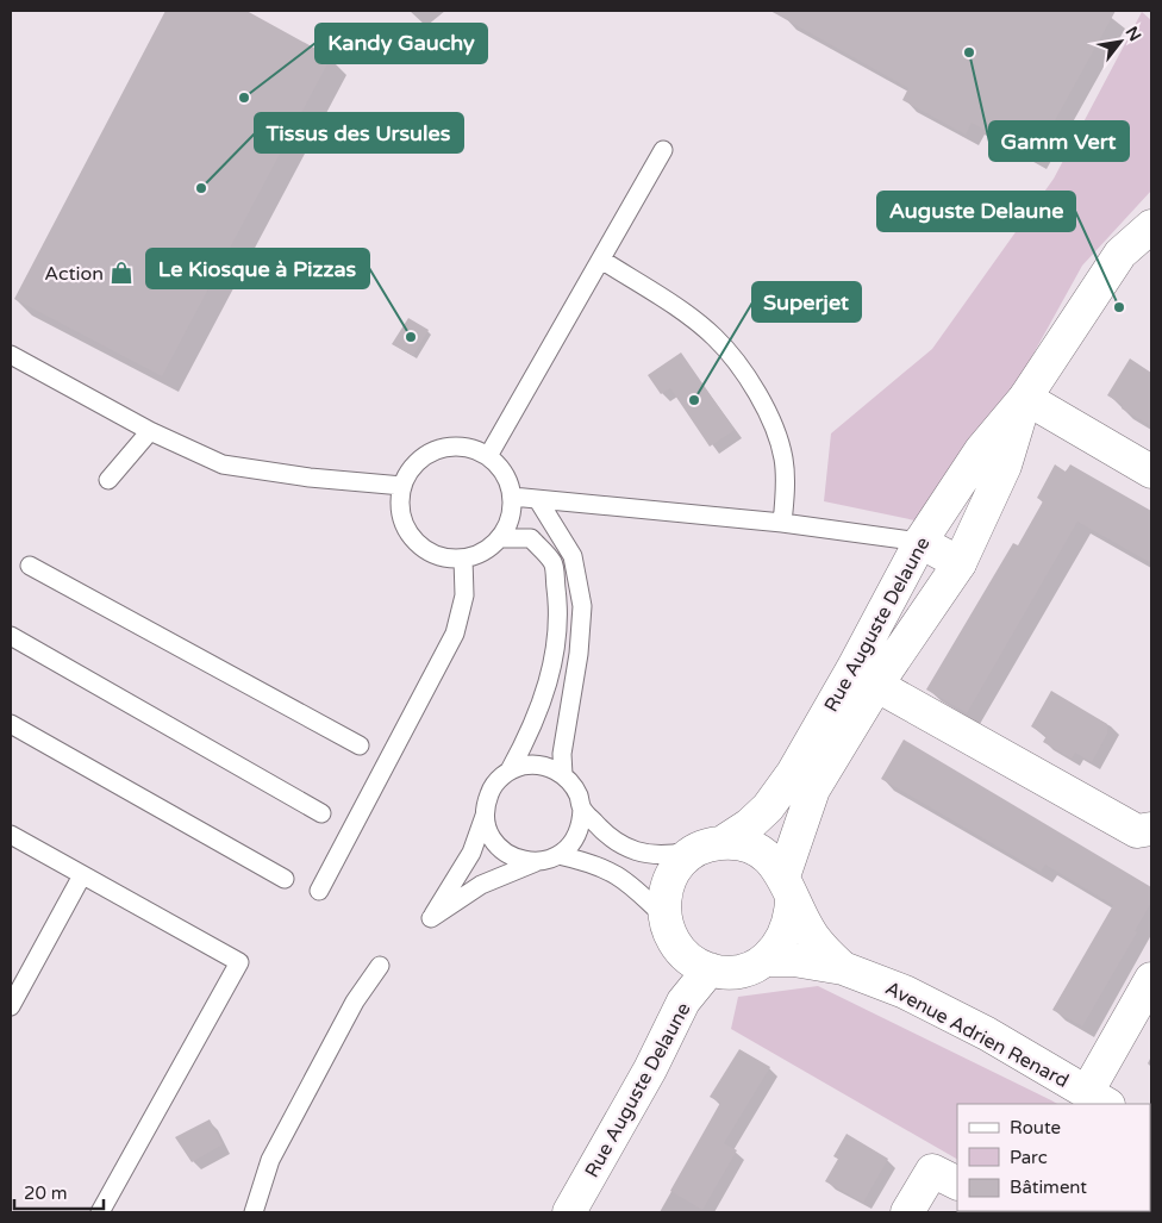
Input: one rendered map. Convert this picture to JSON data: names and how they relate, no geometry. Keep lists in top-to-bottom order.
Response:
{
  "streets": {
    "street": ["Rue Auguste Delaune", "Avenue Adrien Renard"]
  },
  "crossings": [
    ["Rue Auguste Delaune", "Avenue Adrien Renard"]
  ],
  "places": {
    "other": [
      "Gamm Vert",
      "Kandy Gauchy",
      "Tissus des Ursules",
      "Auguste Delaune",
      "Le Kiosque à Pizzas",
      "Superjet"
    ],
    "shop": ["Action"]
  },
  "legend": ["Route", "Parc", "Bâtiment"],
  "scale_bar": "20 m",
  "north": "top right"
}
